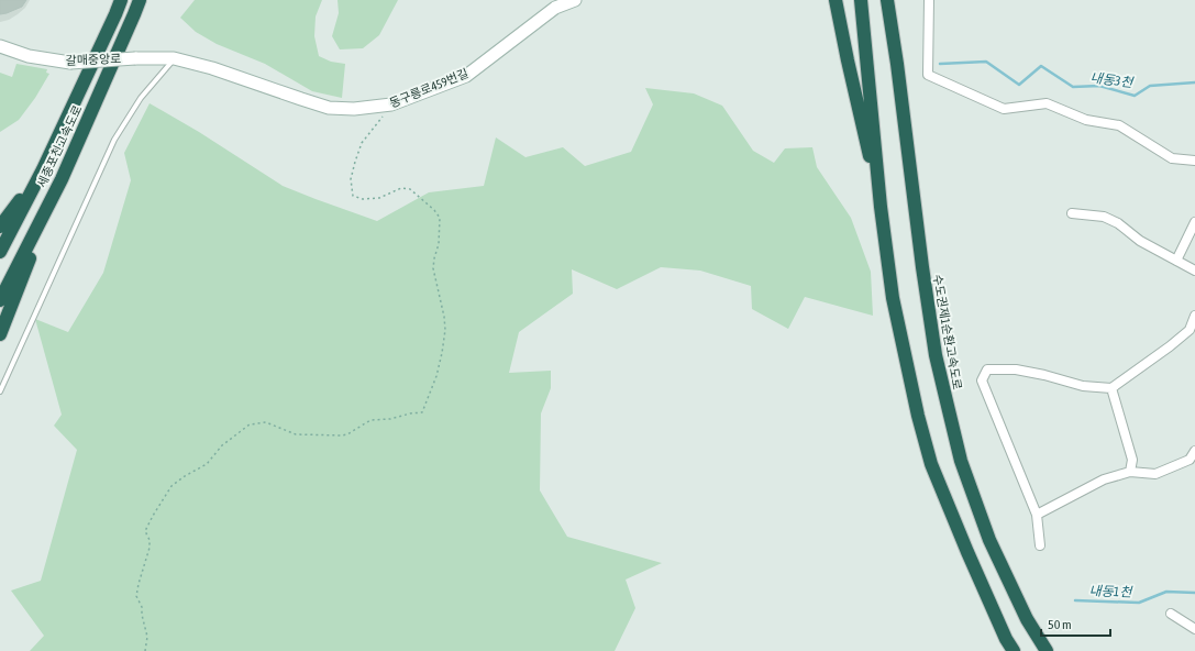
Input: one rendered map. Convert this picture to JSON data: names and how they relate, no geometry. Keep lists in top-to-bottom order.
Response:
{
  "streets": {
    "highway": ["세종포천고속도로", "수도권제1순환고속도로"],
    "street": ["갈매중앙로", "동구릉로459번길"]
  },
  "crossings": [
    ["갈매중앙로", "동구릉로459번길"]
  ],
  "water": ["내동3천", "내동1천"],
  "scale_bar": "50 m"
}
